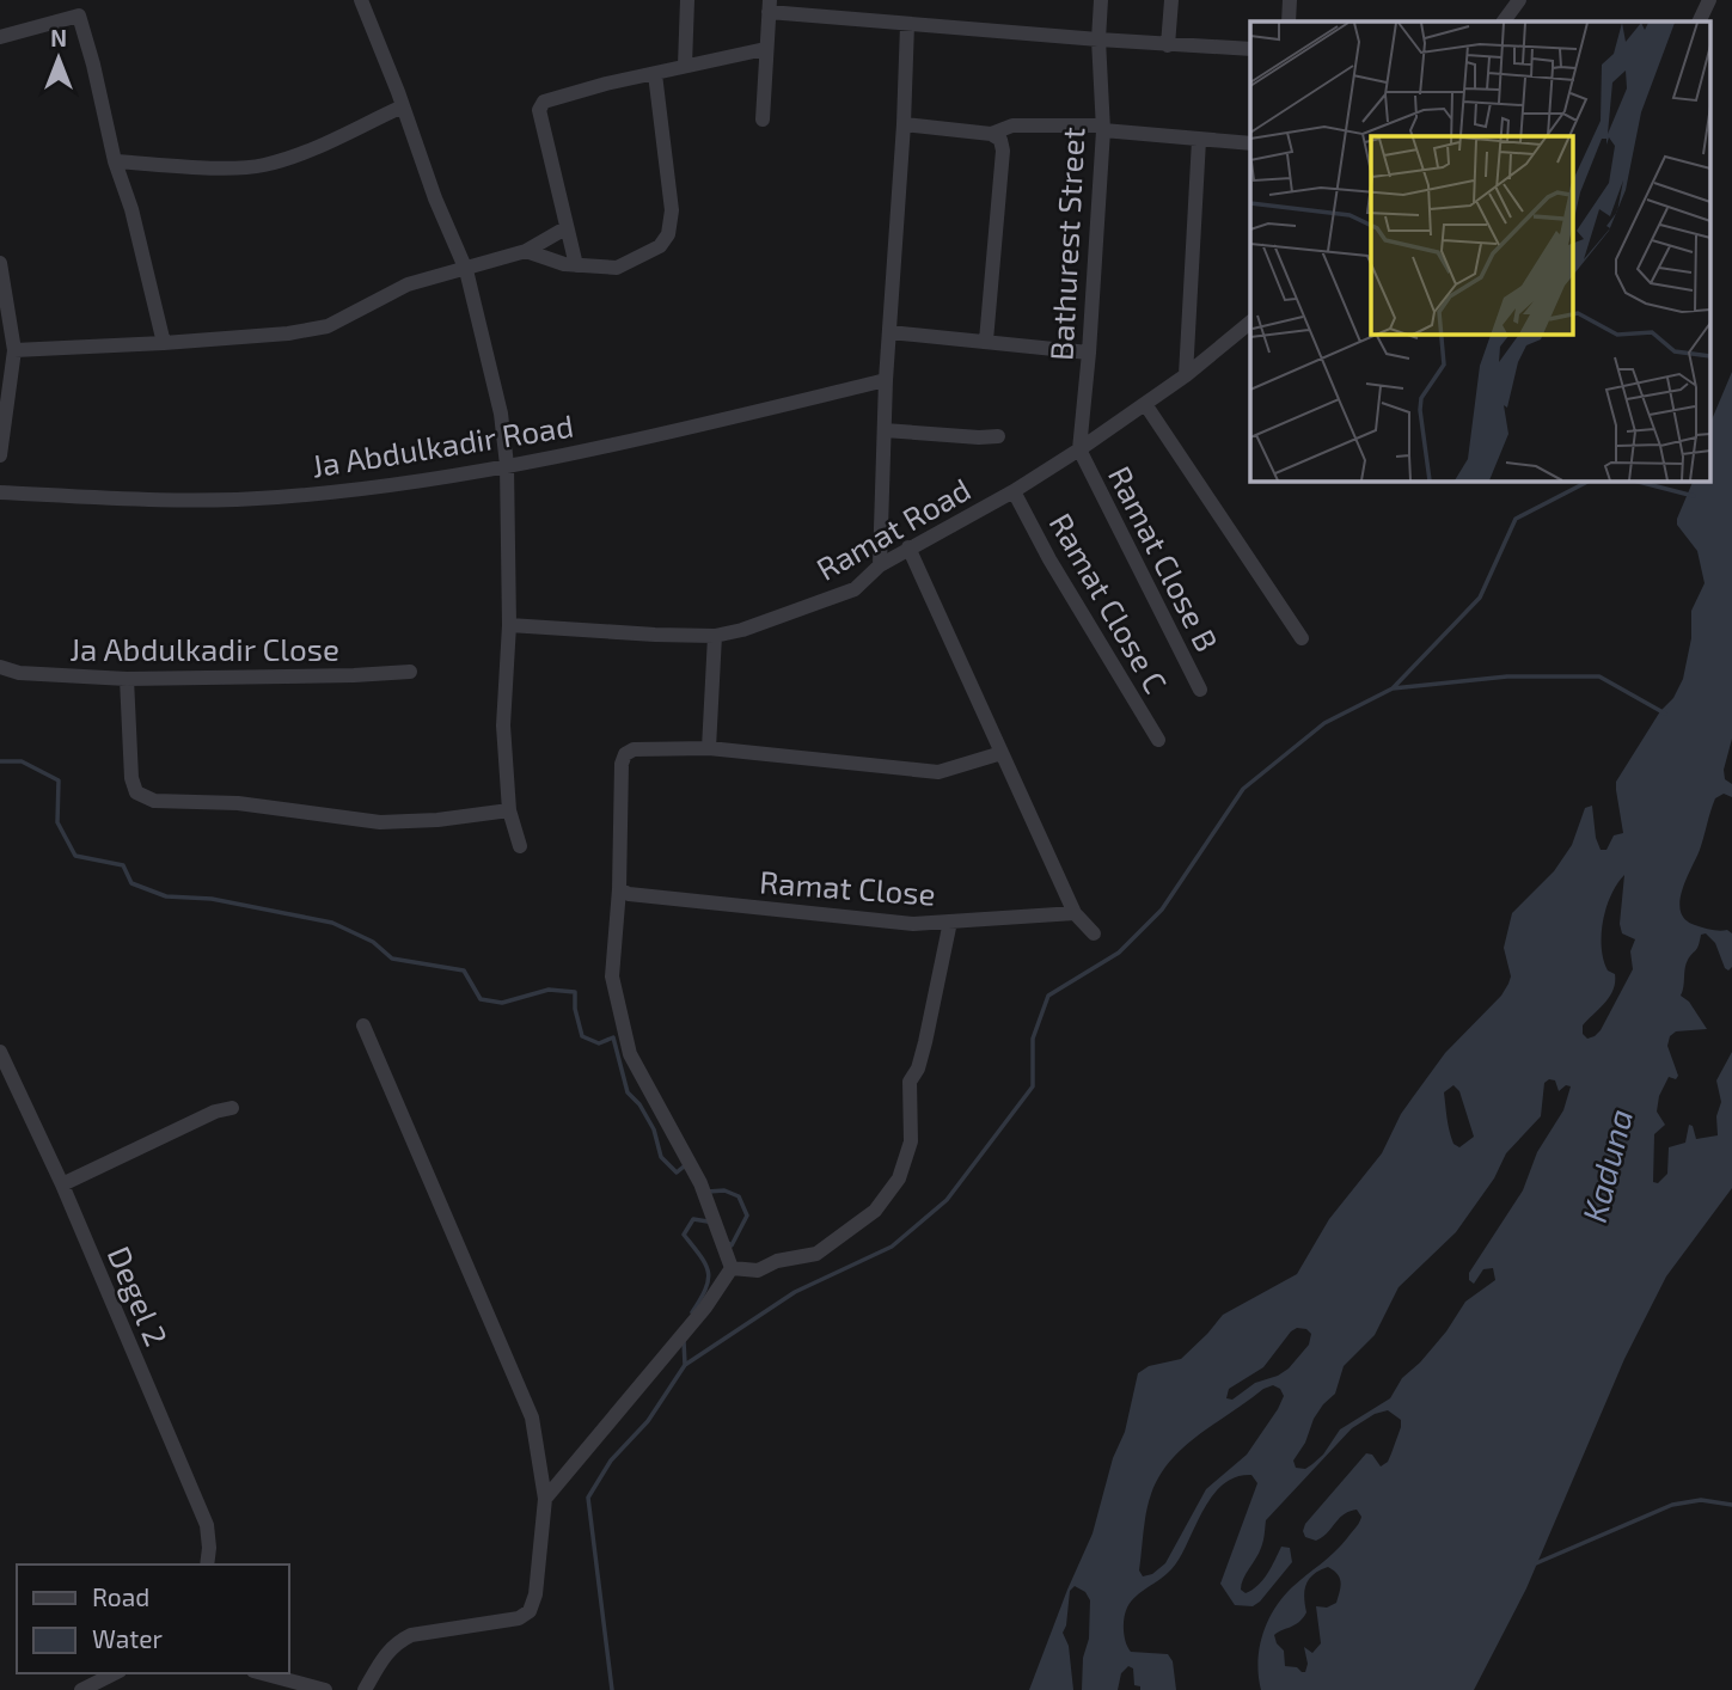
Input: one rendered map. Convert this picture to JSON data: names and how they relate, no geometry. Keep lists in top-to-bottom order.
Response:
{
  "streets": {
    "street": [
      "Bathurest Street",
      "Ja Abdulkadir Road",
      "Ramat Road",
      "Ramat Close B",
      "Ramat Close C",
      "Ja Abdulkadir Close",
      "Ramat Close",
      "Degel 2"
    ]
  },
  "crossings": [
    ["Bathurest Street", "Ramat Road"],
    ["Bathurest Street", "Ramat Close B"],
    ["Ramat Road", "Ramat Close B"],
    ["Ramat Road", "Ramat Close C"]
  ],
  "water": ["Kaduna"],
  "legend": ["Road", "Water"],
  "north": "top"
}
